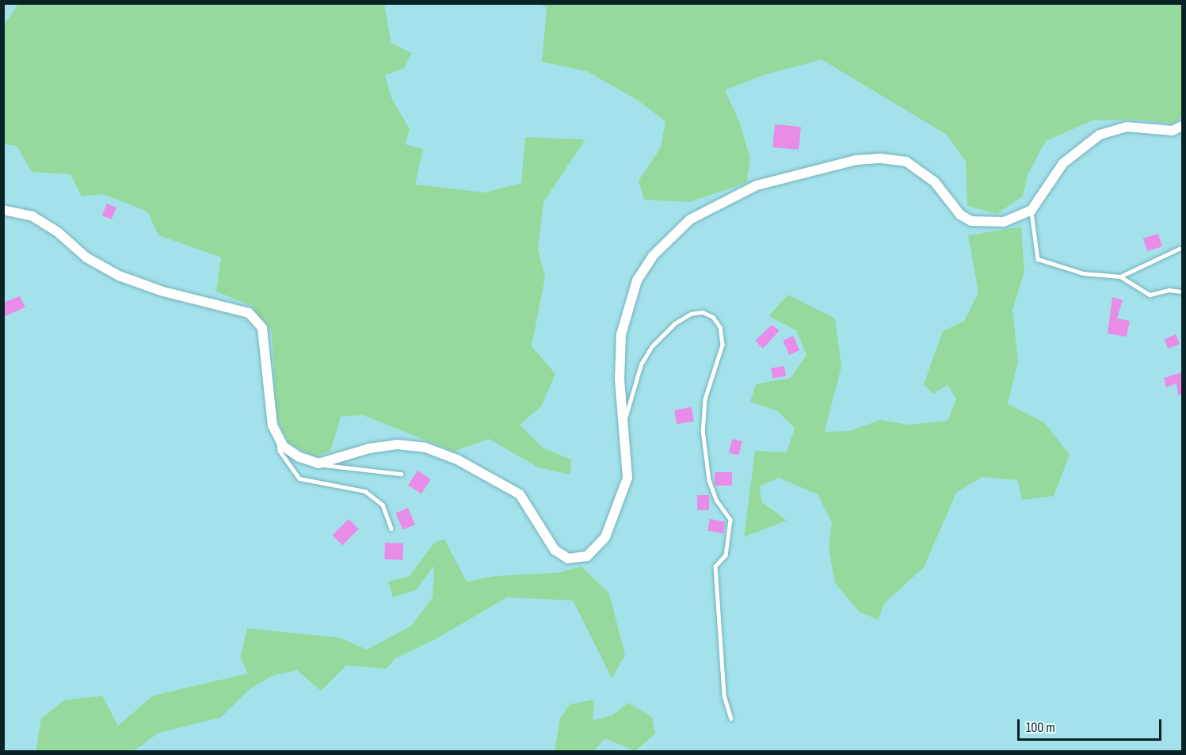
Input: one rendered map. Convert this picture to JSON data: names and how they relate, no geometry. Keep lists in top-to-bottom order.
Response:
{
  "scale_bar": "100 m"
}
